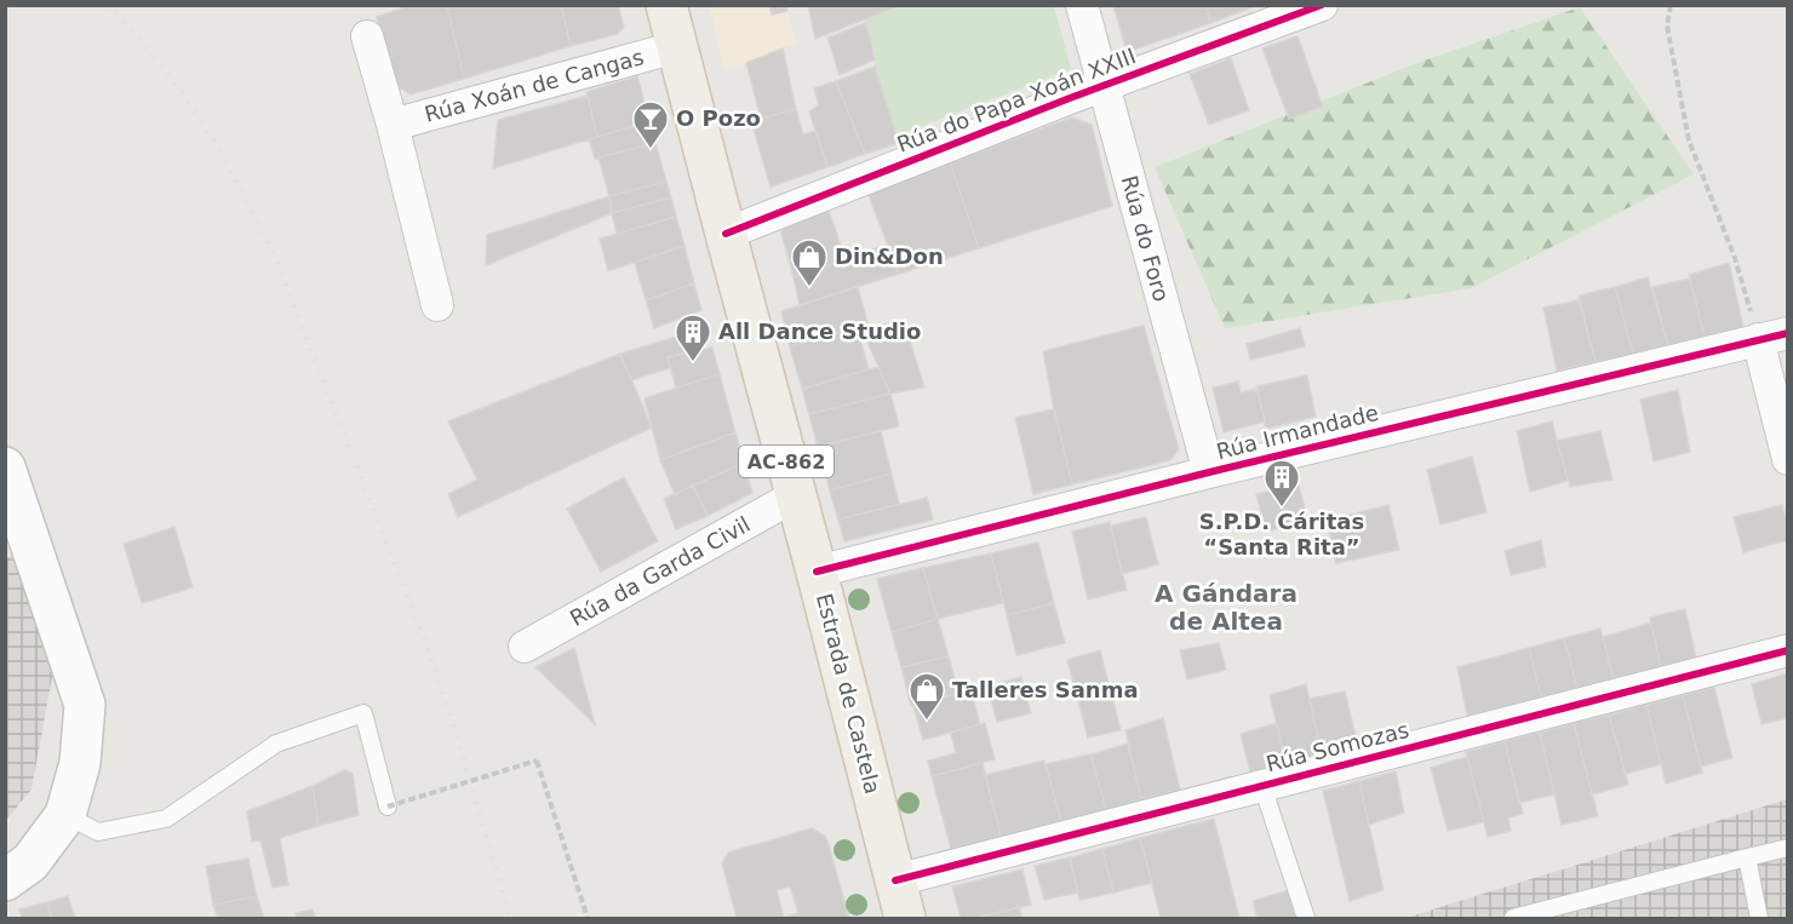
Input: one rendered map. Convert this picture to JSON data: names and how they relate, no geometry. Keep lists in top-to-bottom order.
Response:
{
  "streets": {
    "main road": ["AC-862", "Estrada de Castela"],
    "street": [
      "Rúa Xoán de Cangas",
      "Rúa do Papa Xoán XXIII",
      "Rúa do Foro",
      "Rúa Irmandade",
      "Rúa da Garda Civil",
      "Rúa Somozas"
    ]
  },
  "crossings": [
    ["Rúa Xoán de Cangas", "Estrada de Castela"],
    ["Rúa do Papa Xoán XXIII", "Rúa do Foro"],
    ["Rúa do Papa Xoán XXIII", "Estrada de Castela"],
    ["Rúa do Foro", "Rúa Irmandade"],
    ["Rúa Irmandade", "Estrada de Castela"],
    ["Rúa da Garda Civil", "Estrada de Castela"],
    ["Estrada de Castela", "Rúa Somozas"]
  ],
  "districts": ["A Gándara de Altea"],
  "places": {
    "bar": ["O Pozo"],
    "shop": ["Din&Don", "Talleres Sanma"],
    "building": ["All Dance Studio", "S.P.D. Cáritas “Santa Rita”"]
  }
}
